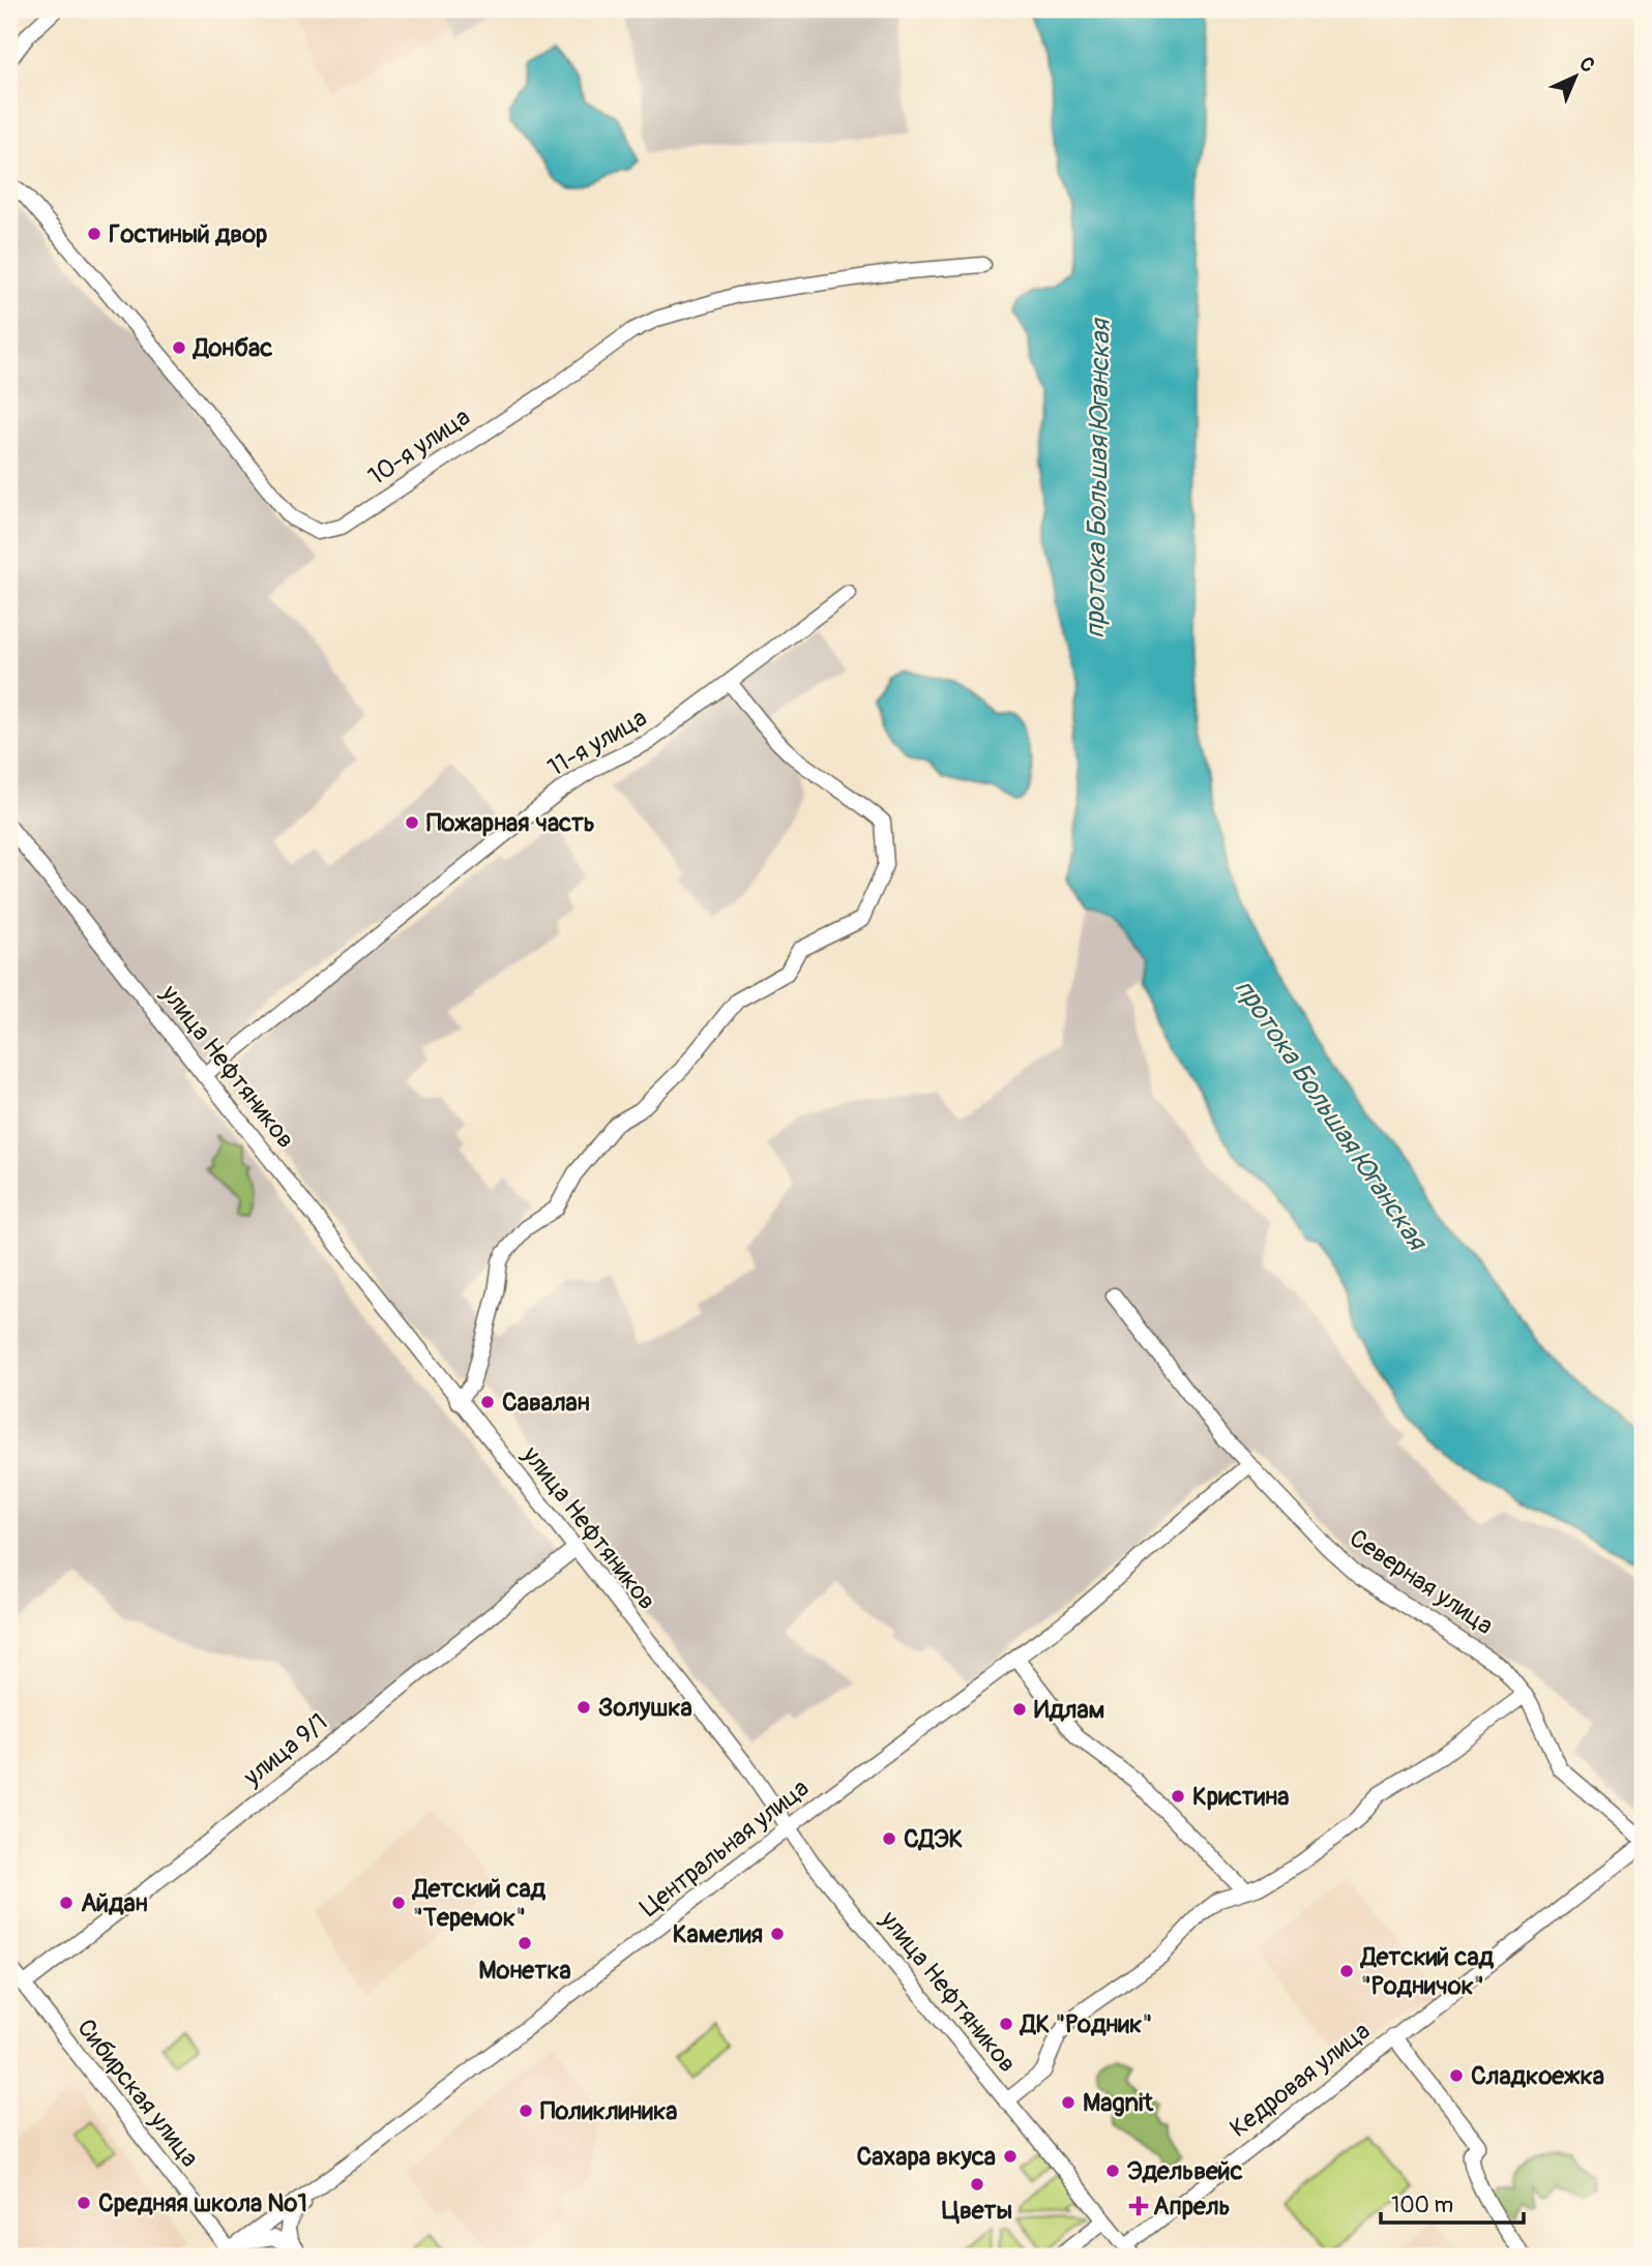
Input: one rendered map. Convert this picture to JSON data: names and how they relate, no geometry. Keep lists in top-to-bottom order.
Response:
{
  "streets": {
    "street": [
      "10-я улица",
      "11-я улица",
      "улица Нефтяников",
      "Северная улица",
      "улица 9/1",
      "Центральная улица",
      "Кедровая улица",
      "Сибирская улица"
    ]
  },
  "crossings": [
    ["11-я улица", "улица Нефтяников"],
    ["улица Нефтяников", "улица 9/1"],
    ["улица Нефтяников", "Центральная улица"],
    ["улица Нефтяников", "Кедровая улица"],
    ["Северная улица", "Центральная улица"],
    ["Северная улица", "Кедровая улица"],
    ["улица 9/1", "Сибирская улица"],
    ["Центральная улица", "Сибирская улица"]
  ],
  "water": ["протока Большая Юганская"],
  "places": {
    "other": [
      "Гостиный двор",
      "Донбас",
      "Пожарная часть",
      "Савалан",
      "Золушка",
      "Идлам",
      "Кристина",
      "СДЭК",
      "Айдан",
      "Детский сад \"Теремок\"",
      "Камелия",
      "Монетка",
      "Детский сад \"Родничок\"",
      "ДК \"Родник\"",
      "Сладкоежка",
      "Magnit",
      "Поликлиника",
      "Сахара вкуса",
      "Эдельвейс",
      "Цветы",
      "Средняя школа №1"
    ],
    "health": ["Апрель"]
  },
  "scale_bar": "100 m",
  "north": "top right"
}
